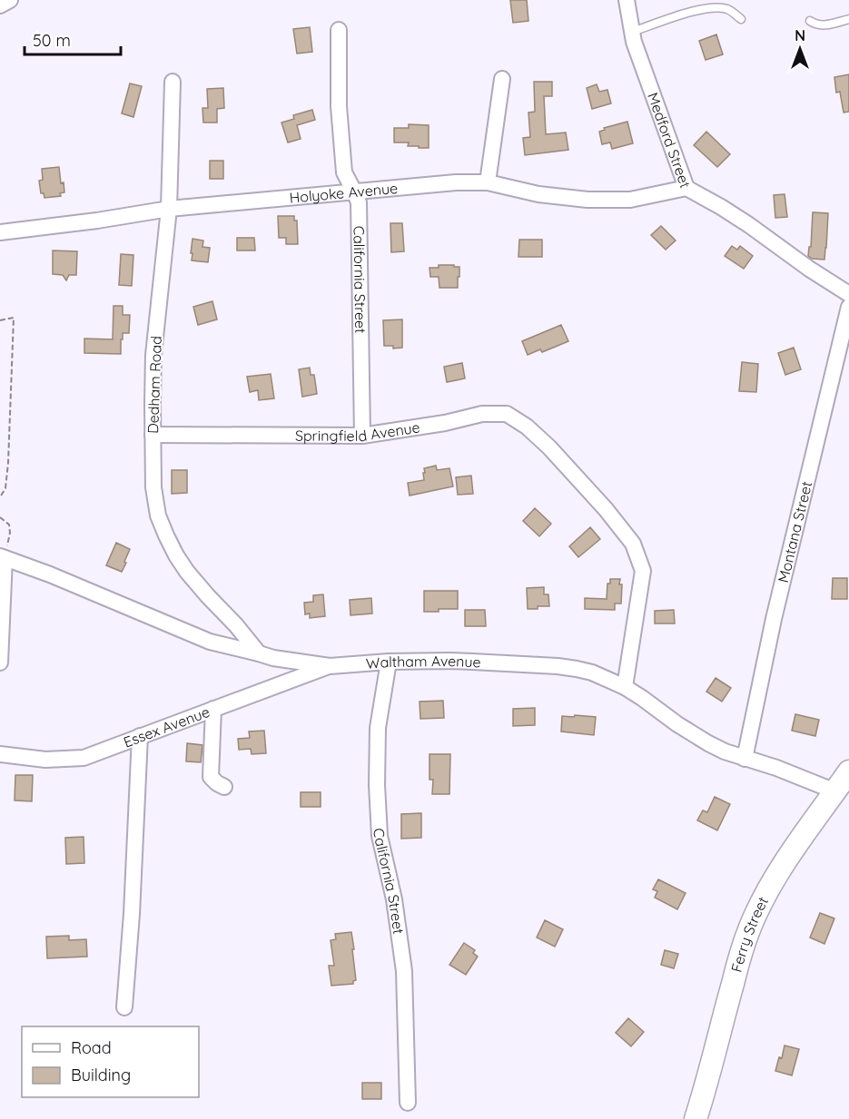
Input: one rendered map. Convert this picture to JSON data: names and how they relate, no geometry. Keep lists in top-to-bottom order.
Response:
{
  "streets": {
    "main road": ["Ferry Street"],
    "street": [
      "Medford Street",
      "Holyoke Avenue",
      "California Street",
      "Dedham Road",
      "Springfield Avenue",
      "Montana Street",
      "Waltham Avenue",
      "Essex Avenue"
    ]
  },
  "crossings": [
    ["Medford Street", "Holyoke Avenue"],
    ["Holyoke Avenue", "California Street"],
    ["Holyoke Avenue", "Dedham Road"],
    ["California Street", "Springfield Avenue"],
    ["California Street", "Waltham Avenue"],
    ["Dedham Road", "Springfield Avenue"],
    ["Dedham Road", "Waltham Avenue"],
    ["Springfield Avenue", "Waltham Avenue"],
    ["Montana Street", "Waltham Avenue"],
    ["Waltham Avenue", "Essex Avenue"],
    ["Waltham Avenue", "Ferry Street"]
  ],
  "legend": ["Road", "Building"],
  "scale_bar": "50 m",
  "north": "top"
}
